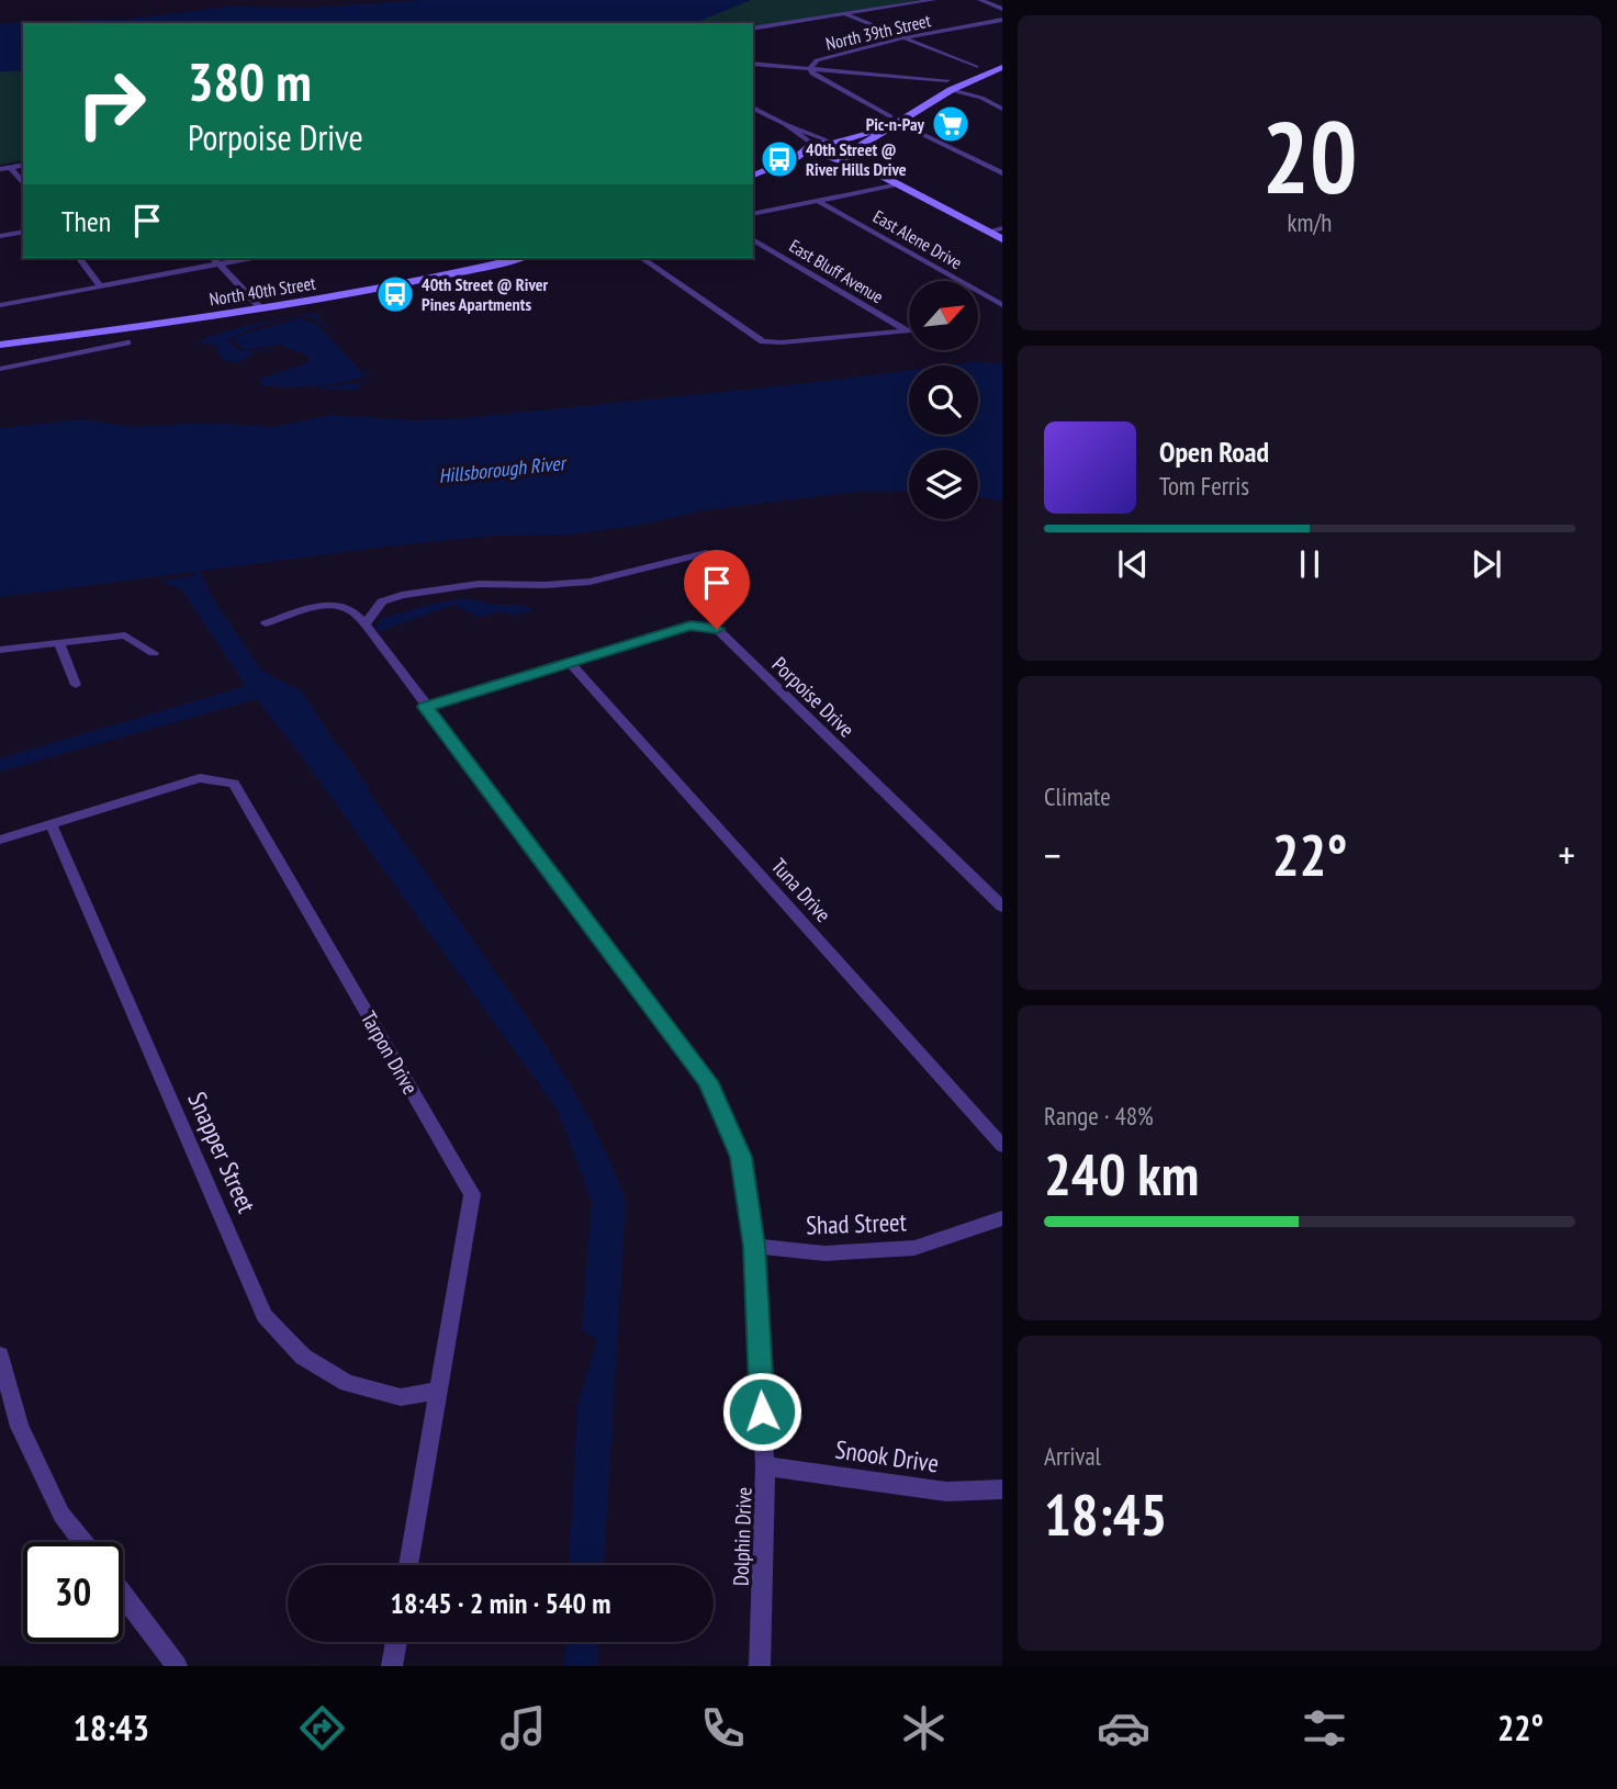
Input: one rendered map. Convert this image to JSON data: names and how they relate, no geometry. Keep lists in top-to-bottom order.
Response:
{
  "streets": {
    "main road": ["North 40th Street"],
    "street": [
      "North 39th Street",
      "East Alene Drive",
      "East Bluff Avenue",
      "Porpoise Drive",
      "Tuna Drive",
      "Tarpon Drive",
      "Snapper Street",
      "Shad Street",
      "Snook Drive",
      "Dolphin Drive"
    ]
  },
  "crossings": [
    ["Porpoise Drive", "Tuna Drive"],
    ["Porpoise Drive", "Dolphin Drive"],
    ["Tarpon Drive", "Snapper Street"],
    ["Shad Street", "Dolphin Drive"],
    ["Snook Drive", "Dolphin Drive"]
  ],
  "water": ["Hillsborough River"],
  "places": {
    "supermarket": ["Pic-n-Pay"],
    "bus stop": ["40th Street @ River Hills Drive", "40th Street @ River Pines Apartments"]
  },
  "north": "top right",
  "page": {
    "tile": [
      ["20", "km/h"],
      "Climate",
      ["Range · 48%", "240 km"],
      ["Arrival", "18:45"]
    ],
    "turn": ["380 m", "Porpoise Drive"],
    "then": "Then",
    "song": ["Open Road", "Tom Ferris"],
    "heat": ["−", "22°", "+"],
    "limit": "30",
    "trip": "18:45 · 2 min · 540 m",
    "tabs": ["18:43", "22°"]
  }
}
